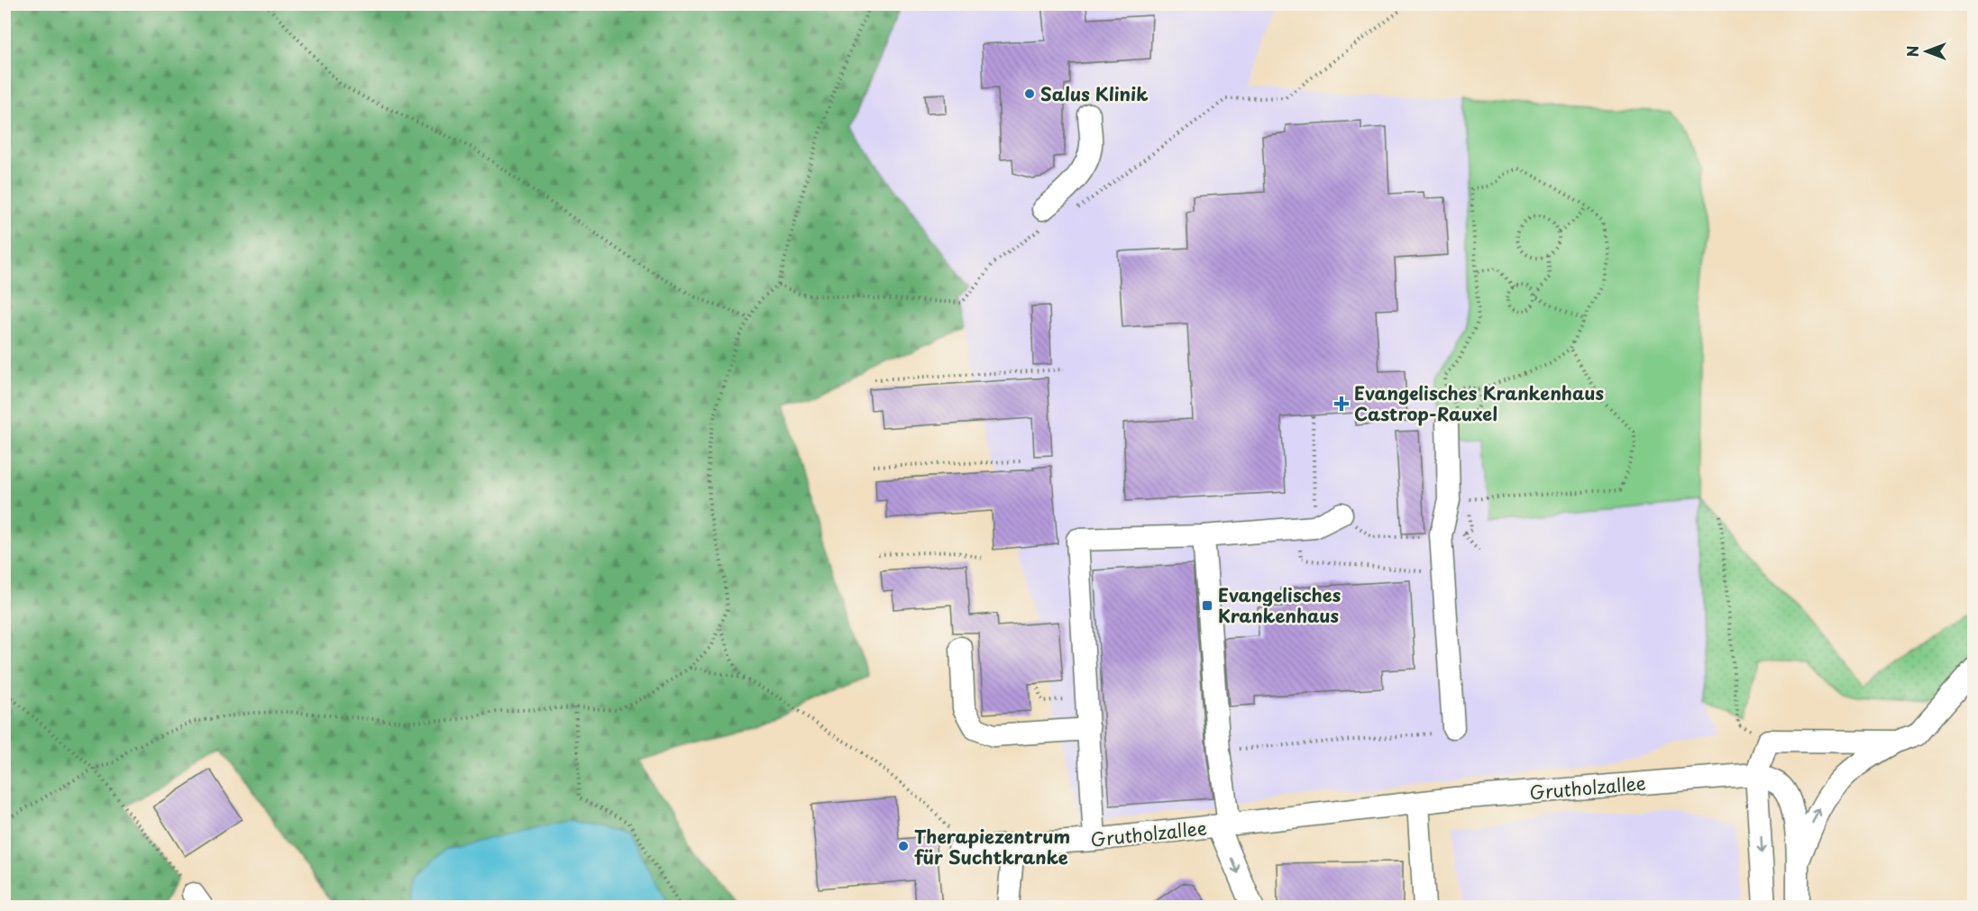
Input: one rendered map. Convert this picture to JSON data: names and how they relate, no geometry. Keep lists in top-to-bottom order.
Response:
{
  "streets": {
    "street": ["Grutholzallee"]
  },
  "places": {
    "other": ["Salus Klinik", "Therapiezentrum für Suchtkranke"],
    "health": ["Evangelisches Krankenhaus Castrop-Rauxel"],
    "transit": ["Evangelisches Krankenhaus"]
  },
  "north": "left"
}
